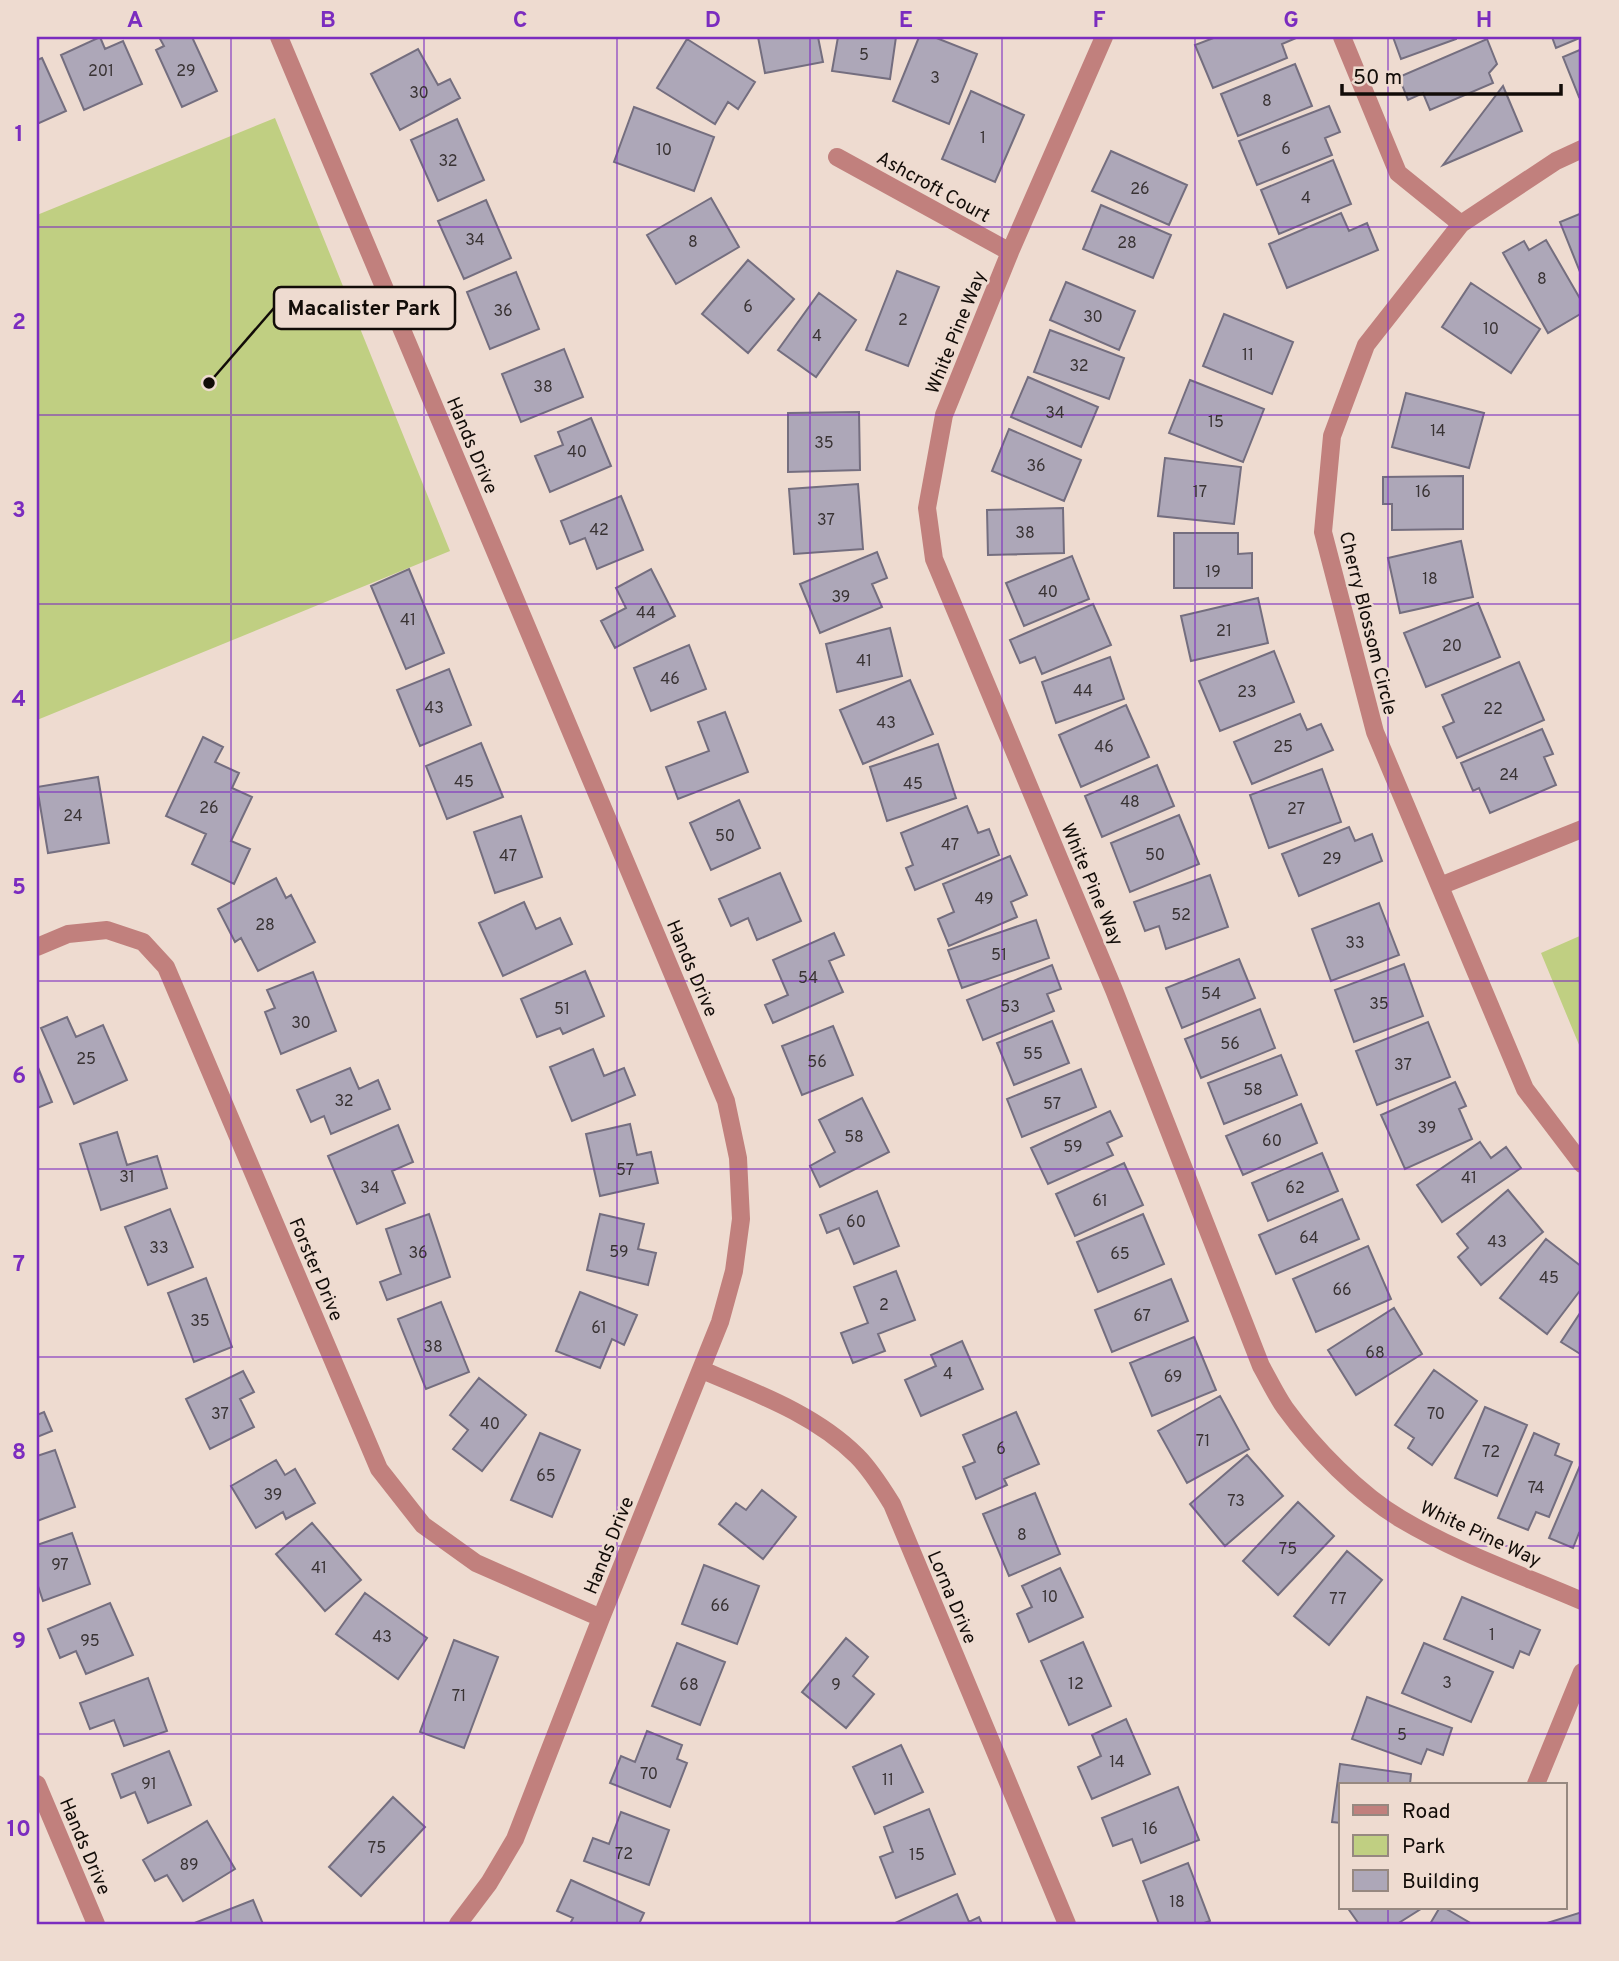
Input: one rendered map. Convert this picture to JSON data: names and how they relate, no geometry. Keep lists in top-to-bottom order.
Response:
{
  "streets": {
    "street": [
      "Ashcroft Court",
      "White Pine Way",
      "Hands Drive",
      "Cherry Blossom Circle",
      "Forster Drive",
      "Lorna Drive"
    ]
  },
  "crossings": [
    ["Ashcroft Court", "White Pine Way"],
    ["Hands Drive", "Forster Drive"],
    ["Hands Drive", "Lorna Drive"]
  ],
  "places": ["Macalister Park"],
  "house_numbers": [
    "5",
    "201",
    "29",
    "3",
    "30",
    "8",
    "1",
    "6",
    "10",
    "32",
    "26",
    "4",
    "34",
    "8",
    "28",
    "8",
    "6",
    "36",
    "30",
    "2",
    "10",
    "4",
    "11",
    "32",
    "38",
    "34",
    "15",
    "14",
    "35",
    "40",
    "36",
    "17",
    "16",
    "37",
    "42",
    "38",
    "19",
    "18",
    "40",
    "39",
    "44",
    "41",
    "21",
    "20",
    "41",
    "46",
    "44",
    "23",
    "43",
    "22",
    "43",
    "46",
    "25",
    "24",
    "45",
    "45",
    "48",
    "26",
    "27",
    "24",
    "50",
    "47",
    "50",
    "47",
    "29",
    "49",
    "52",
    "28",
    "33",
    "51",
    "54",
    "54",
    "35",
    "53",
    "51",
    "30",
    "56",
    "55",
    "25",
    "56",
    "37",
    "58",
    "32",
    "57",
    "39",
    "58",
    "60",
    "59",
    "57",
    "31",
    "41",
    "34",
    "62",
    "61",
    "60",
    "64",
    "43",
    "33",
    "59",
    "36",
    "65",
    "45",
    "66",
    "2",
    "67",
    "35",
    "61",
    "38",
    "68",
    "4",
    "69",
    "37",
    "70",
    "40",
    "71",
    "6",
    "72",
    "65",
    "74",
    "39",
    "73",
    "8",
    "75",
    "97",
    "41",
    "10",
    "77",
    "66",
    "1",
    "43",
    "95",
    "3",
    "12",
    "68",
    "9",
    "71",
    "5",
    "14",
    "70",
    "11",
    "91",
    "16",
    "75",
    "72",
    "15",
    "89",
    "18"
  ],
  "legend": ["Road", "Park", "Building"],
  "scale_bar": "50 m",
  "grid": {
    "columns": [
      "A",
      "B",
      "C",
      "D",
      "E",
      "F",
      "G",
      "H"
    ],
    "rows": [
      "1",
      "2",
      "3",
      "4",
      "5",
      "6",
      "7",
      "8",
      "9",
      "10"
    ]
  }
}
